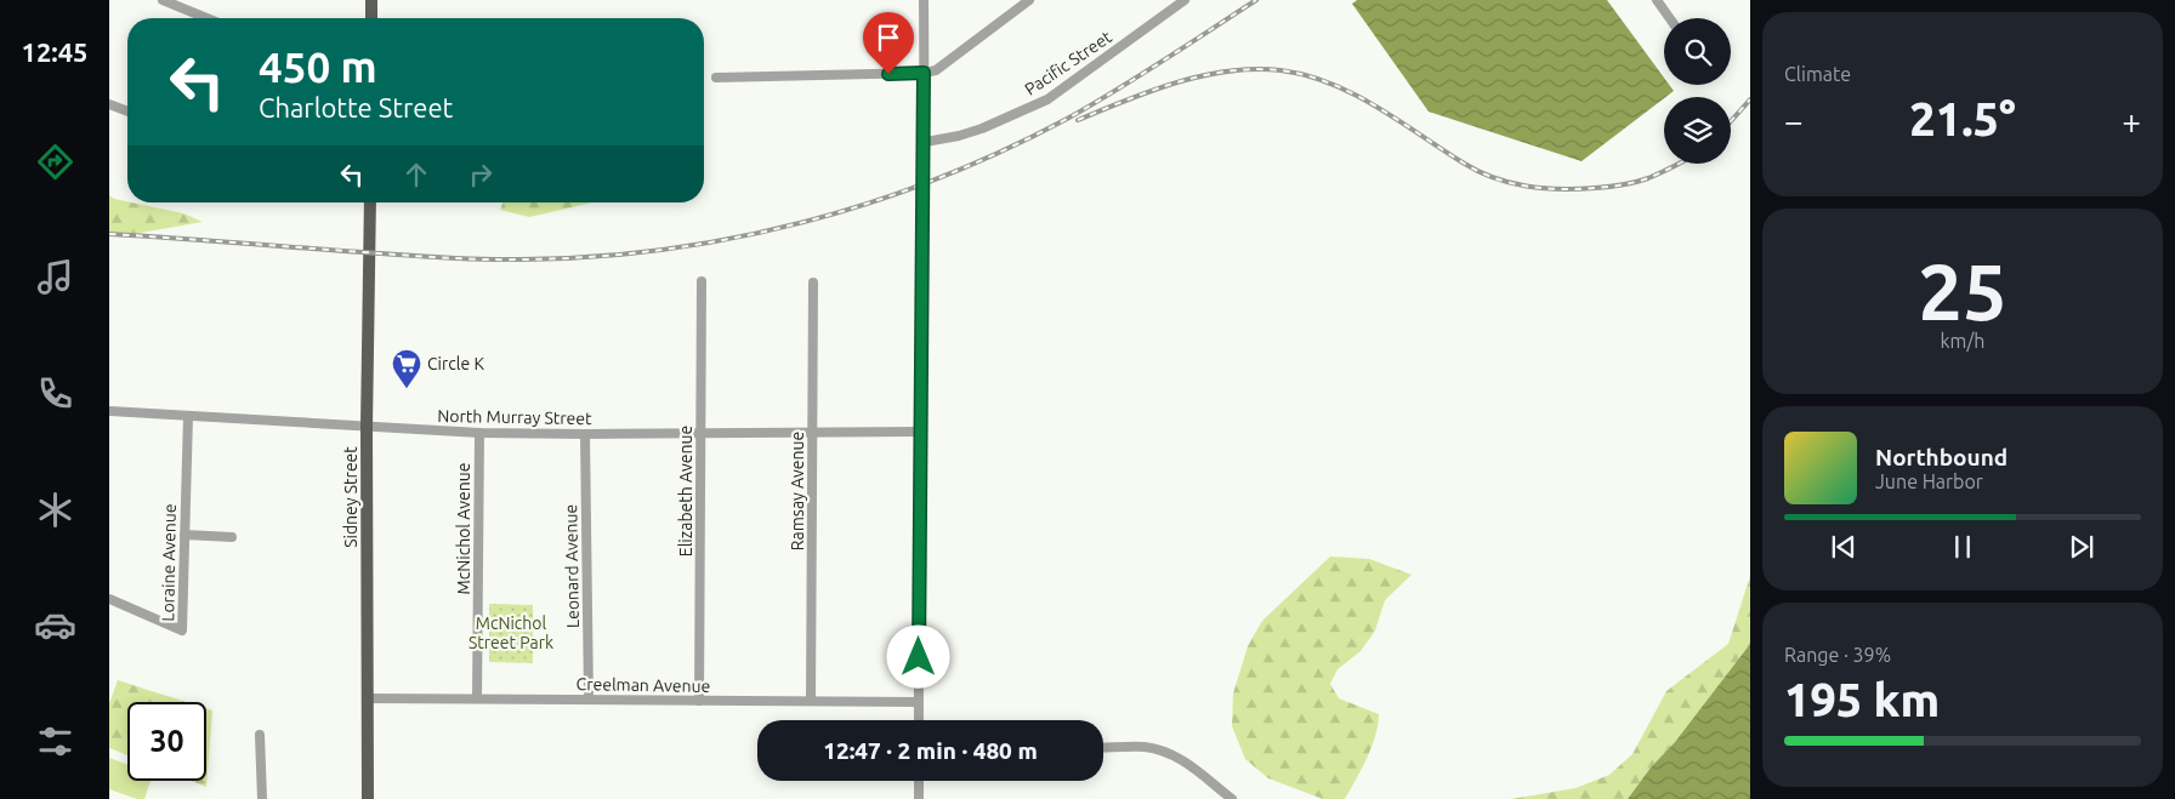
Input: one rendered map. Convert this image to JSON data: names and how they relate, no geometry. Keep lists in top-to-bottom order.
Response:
{
  "streets": {
    "main road": ["Sidney Street"],
    "street": [
      "Pacific Street",
      "North Murray Street",
      "Elizabeth Avenue",
      "Ramsay Avenue",
      "McNichol Avenue",
      "Loraine Avenue",
      "Leonard Avenue",
      "Creelman Avenue"
    ]
  },
  "crossings": [
    ["North Murray Street", "Elizabeth Avenue"],
    ["North Murray Street", "Ramsay Avenue"],
    ["North Murray Street", "Sidney Street"],
    ["North Murray Street", "McNichol Avenue"],
    ["North Murray Street", "Loraine Avenue"],
    ["North Murray Street", "Leonard Avenue"],
    ["Elizabeth Avenue", "Creelman Avenue"],
    ["Ramsay Avenue", "Creelman Avenue"],
    ["Sidney Street", "Creelman Avenue"],
    ["McNichol Avenue", "Creelman Avenue"],
    ["Leonard Avenue", "Creelman Avenue"]
  ],
  "parks": ["McNichol Street Park"],
  "places": {
    "supermarket": ["Circle K"]
  },
  "page": {
    "tabs": "12:45",
    "tile": [
      "Climate",
      ["25", "km/h"],
      ["Range · 39%", "195 km"]
    ],
    "turn": ["450 m", "Charlotte Street"],
    "heat": ["−", "21.5°", "+"],
    "song": ["Northbound", "June Harbor"],
    "limit": "30",
    "trip": "12:47 · 2 min · 480 m"
  }
}
